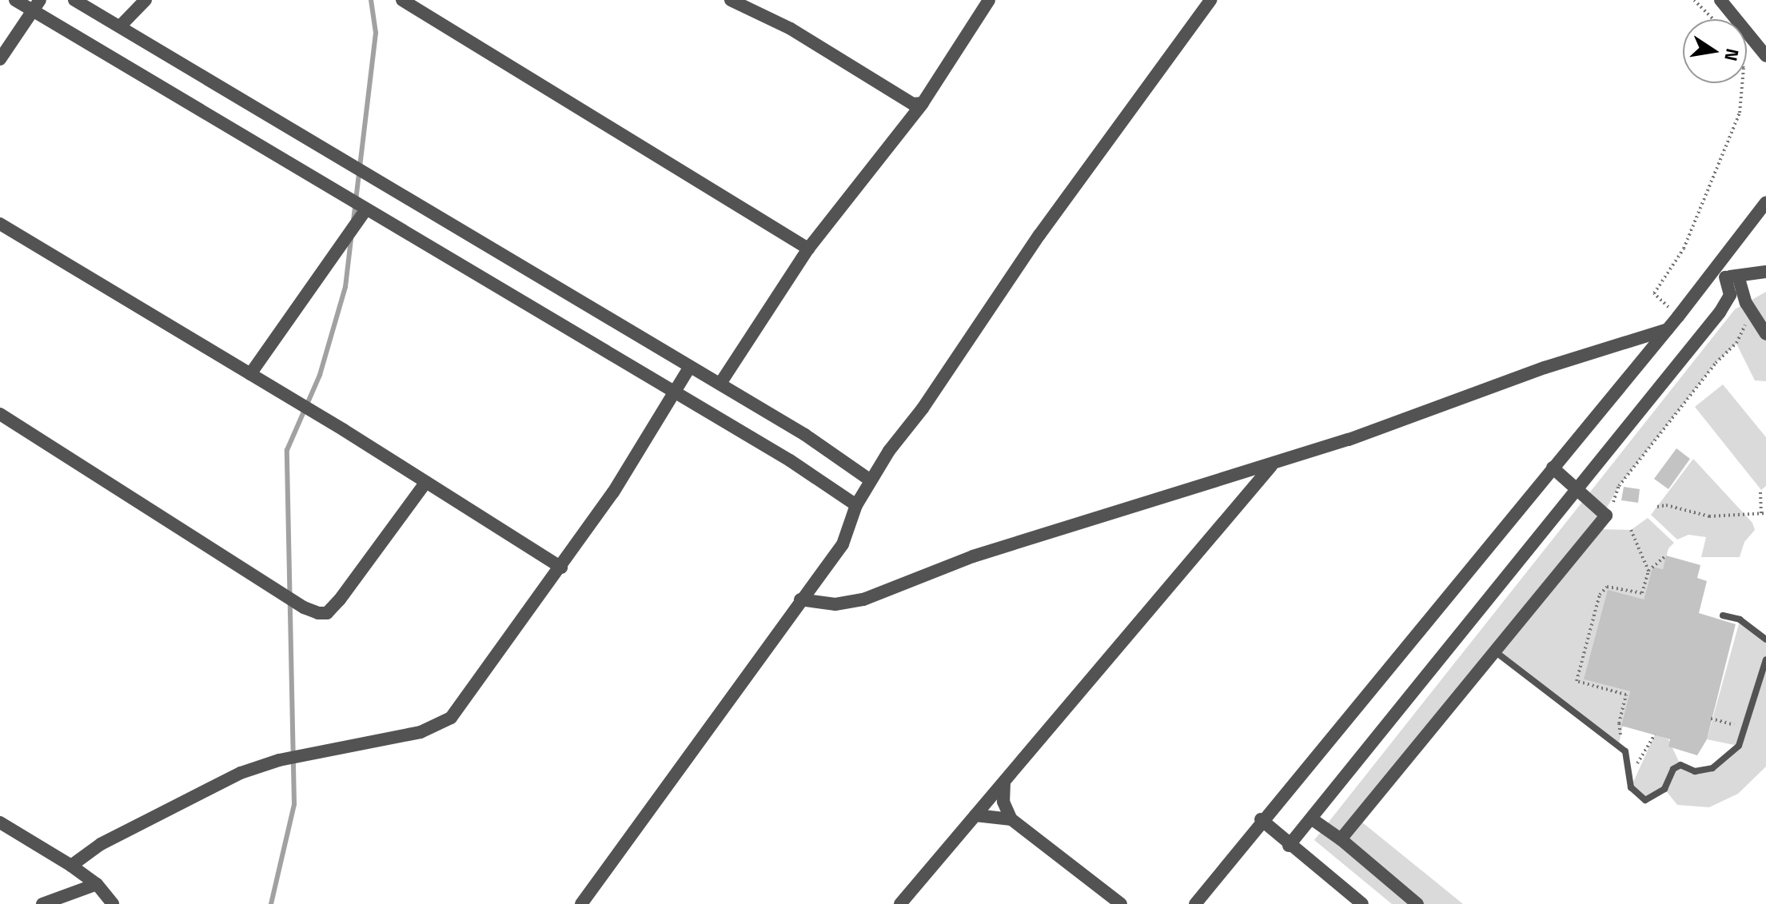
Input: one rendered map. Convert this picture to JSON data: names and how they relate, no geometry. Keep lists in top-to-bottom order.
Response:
{
  "north": "right"
}
